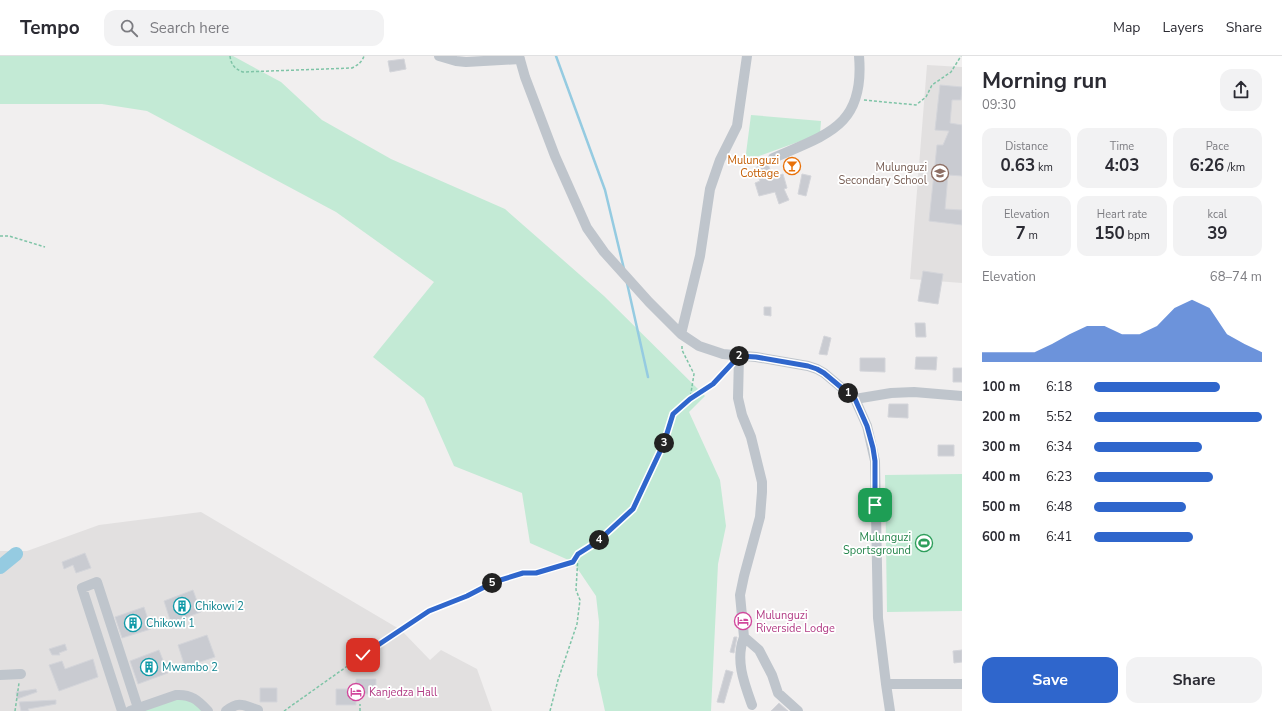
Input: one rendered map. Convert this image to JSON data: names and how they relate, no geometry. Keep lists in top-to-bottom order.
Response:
{
  "places": {
    "bar": ["Mulunguzi Cottage"],
    "school or university": ["Mulunguzi Secondary School"],
    "sports": ["Mulunguzi Sportsground"],
    "building": ["Chikowi 2", "Chikowi 1", "Mwambo 2"],
    "hotel": ["Mulunguzi Riverside Lodge", "Kanjedza Hall"]
  },
  "page": {
    "header": "Tempo",
    "search": "Search here",
    "nav": ["Map", "Layers", "Share"],
    "heading": ["Morning run", "09:30"],
    "stats": [
      ["Distance", "0.63 km"],
      ["Time", "4:03"],
      ["Pace", "6:26 /km"],
      ["Elevation", "7 m"],
      ["Heart rate", "150 bpm"],
      ["kcal", "39"]
    ],
    "chart": ["Elevation", "68–74 m"],
    "pins": [
      "2",
      "1",
      "3",
      "4",
      "5"
    ],
    "list": [
      {
        "name": "100 m",
        "note": "6:18"
      },
      {
        "name": "200 m",
        "note": "5:52"
      },
      {
        "name": "300 m",
        "note": "6:34"
      },
      {
        "name": "400 m",
        "note": "6:23"
      },
      {
        "name": "500 m",
        "note": "6:48"
      },
      {
        "name": "600 m",
        "note": "6:41"
      }
    ],
    "buttons": ["Save", "Share"]
  }
}
